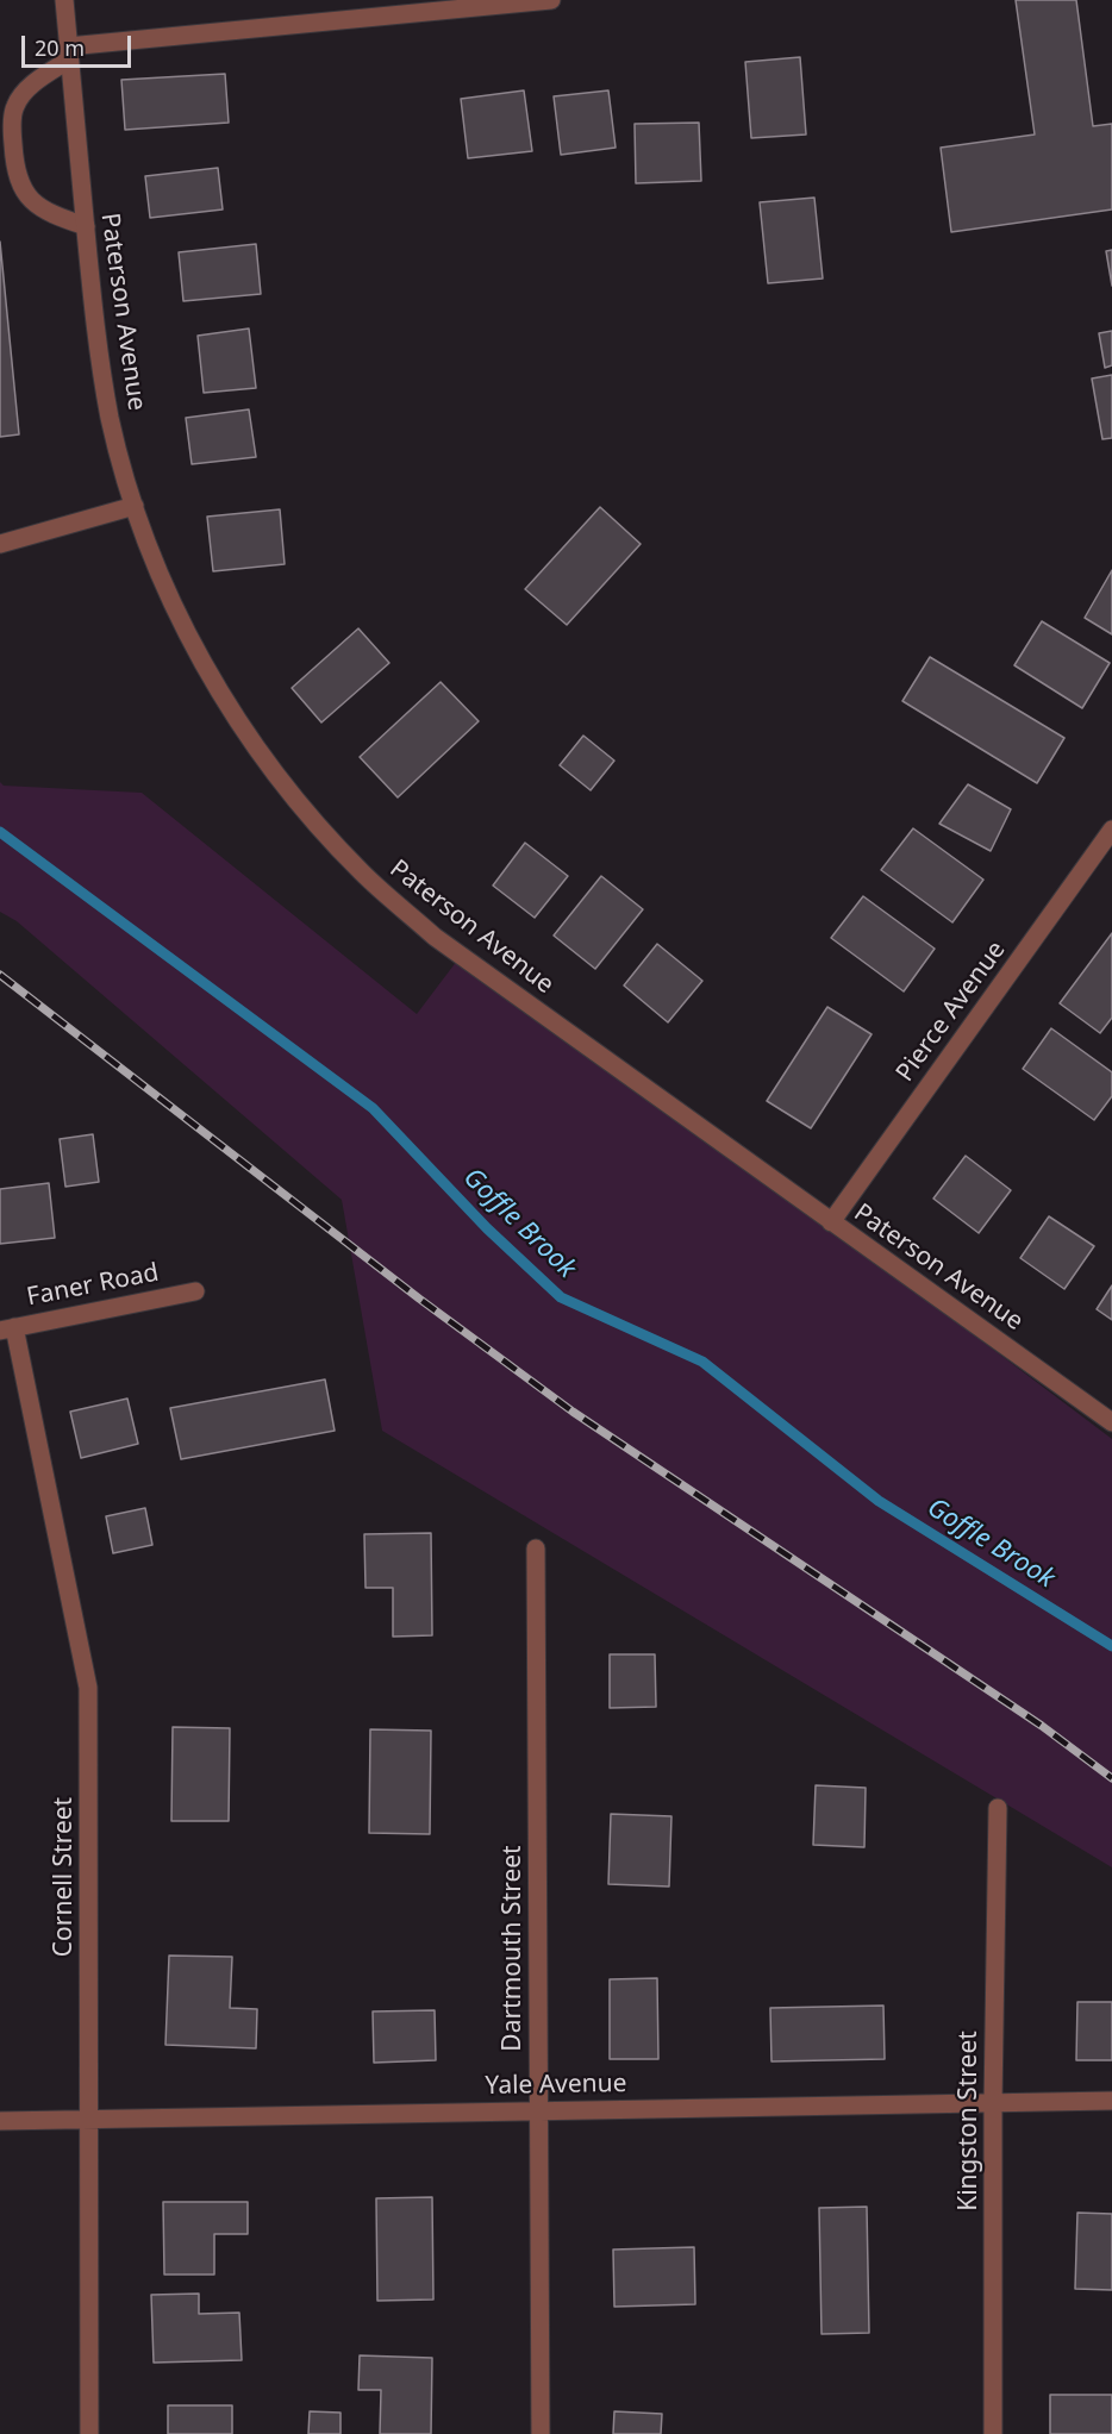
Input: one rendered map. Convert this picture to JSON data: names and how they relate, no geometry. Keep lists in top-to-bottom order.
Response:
{
  "streets": {
    "street": [
      "Paterson Avenue",
      "Pierce Avenue",
      "Faner Road",
      "Cornell Street",
      "Dartmouth Street",
      "Yale Avenue",
      "Kingston Street"
    ]
  },
  "crossings": [
    ["Paterson Avenue", "Pierce Avenue"],
    ["Faner Road", "Cornell Street"],
    ["Cornell Street", "Yale Avenue"],
    ["Dartmouth Street", "Yale Avenue"],
    ["Yale Avenue", "Kingston Street"]
  ],
  "water": ["Goffle Brook"],
  "scale_bar": "20 m"
}
